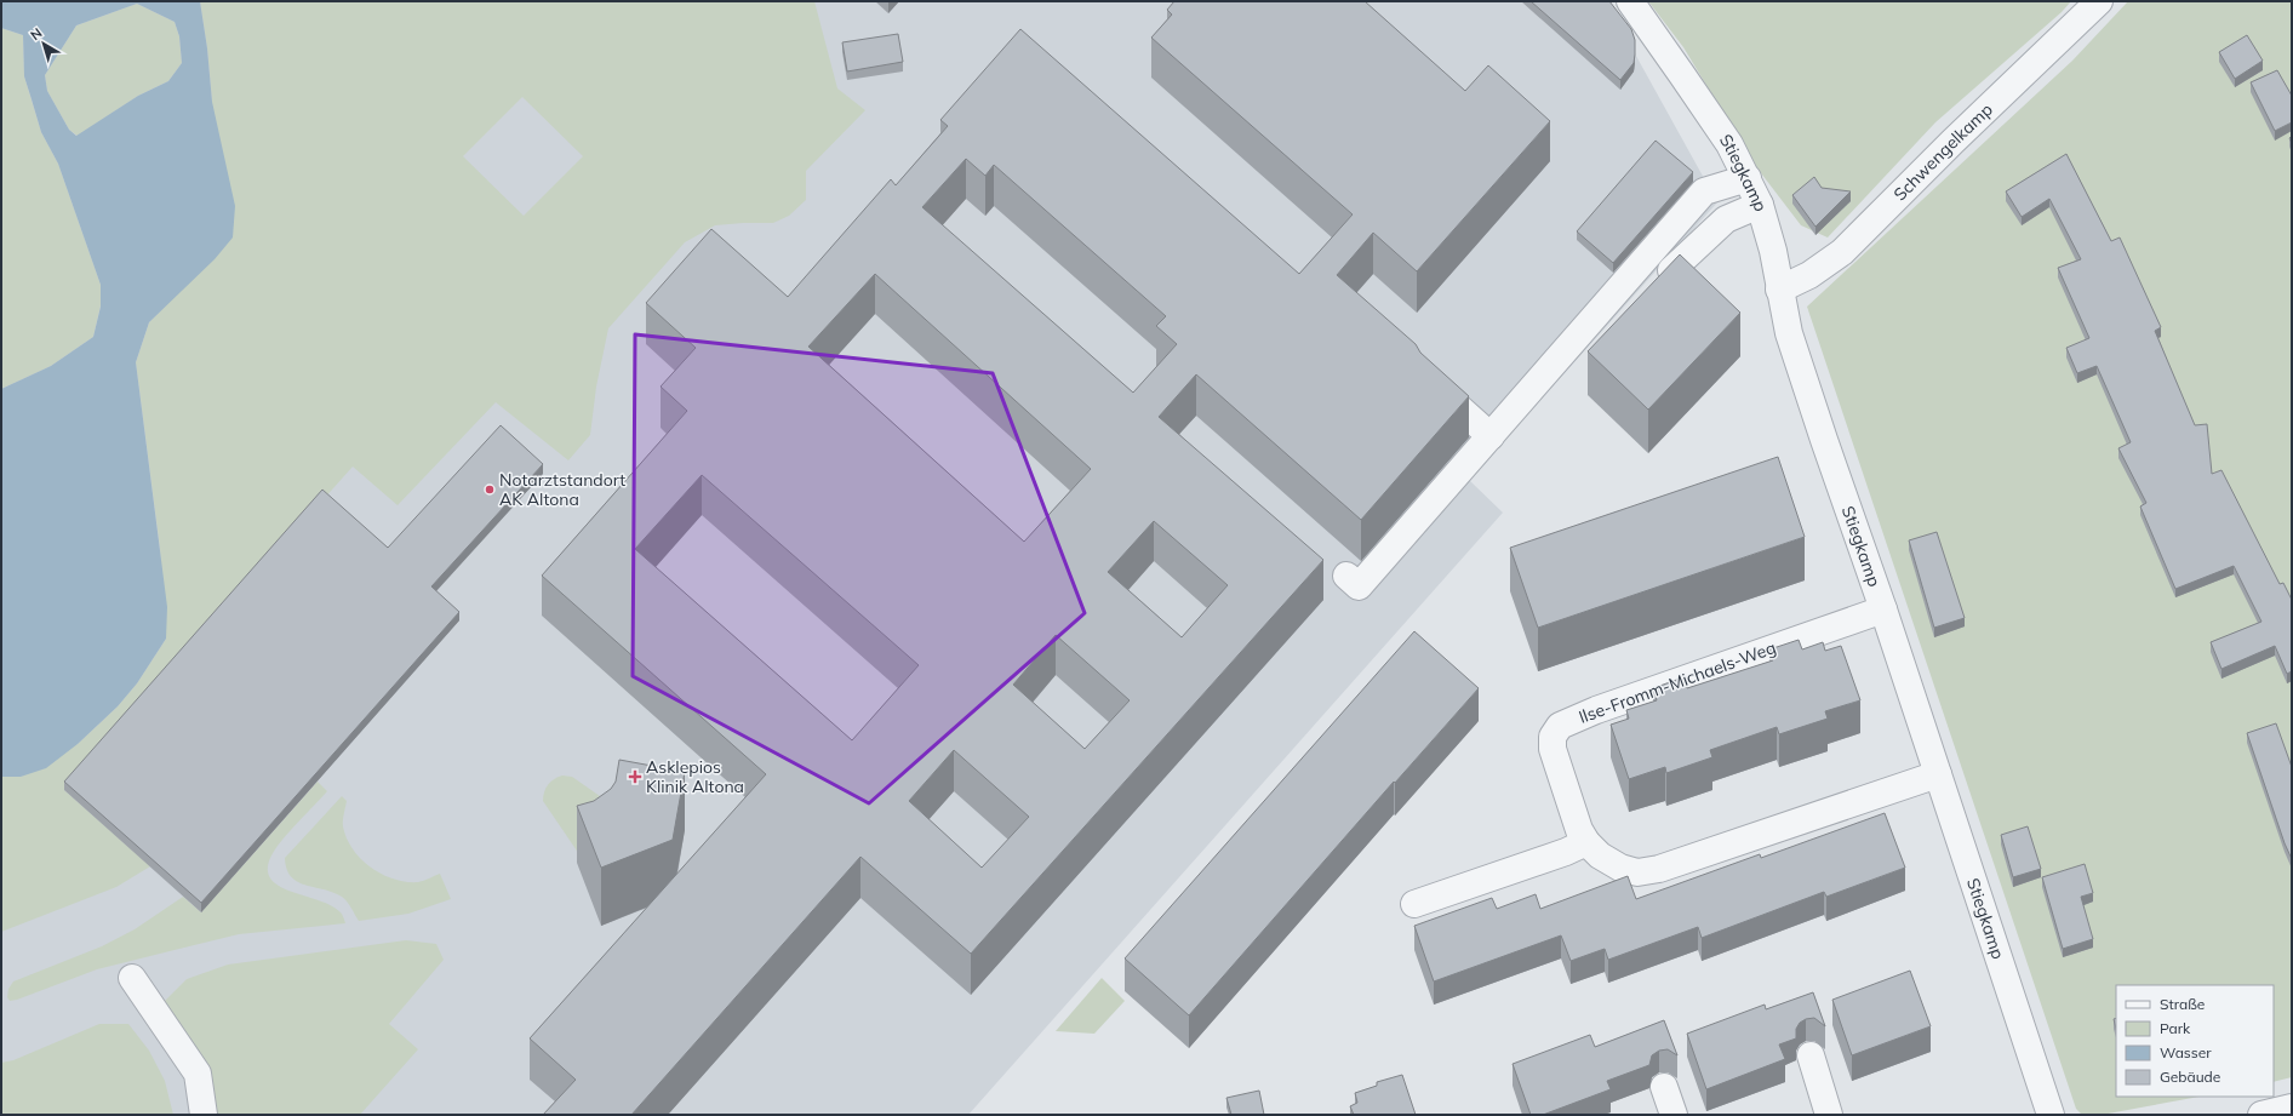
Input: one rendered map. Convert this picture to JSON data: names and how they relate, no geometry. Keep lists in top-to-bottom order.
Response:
{
  "streets": {
    "street": ["Schwengelkamp", "Stiegkamp", "Ilse-Fromm-Michaels-Weg"]
  },
  "crossings": [
    ["Schwengelkamp", "Stiegkamp"],
    ["Stiegkamp", "Ilse-Fromm-Michaels-Weg"]
  ],
  "places": {
    "other": ["Notarztstandort AK Altona"],
    "health": ["Asklepios Klinik Altona"]
  },
  "legend": [
    "Straße",
    "Park",
    "Wasser",
    "Gebäude"
  ],
  "north": "top left"
}
